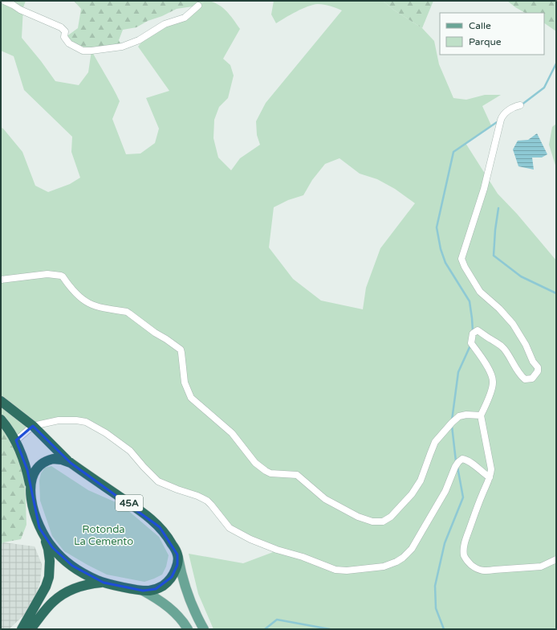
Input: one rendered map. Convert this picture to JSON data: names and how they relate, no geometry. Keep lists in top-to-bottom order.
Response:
{
  "streets": {
    "highway": ["45A"]
  },
  "parks": ["Rotonda La Cemento"],
  "legend": ["Calle", "Parque"]
}
